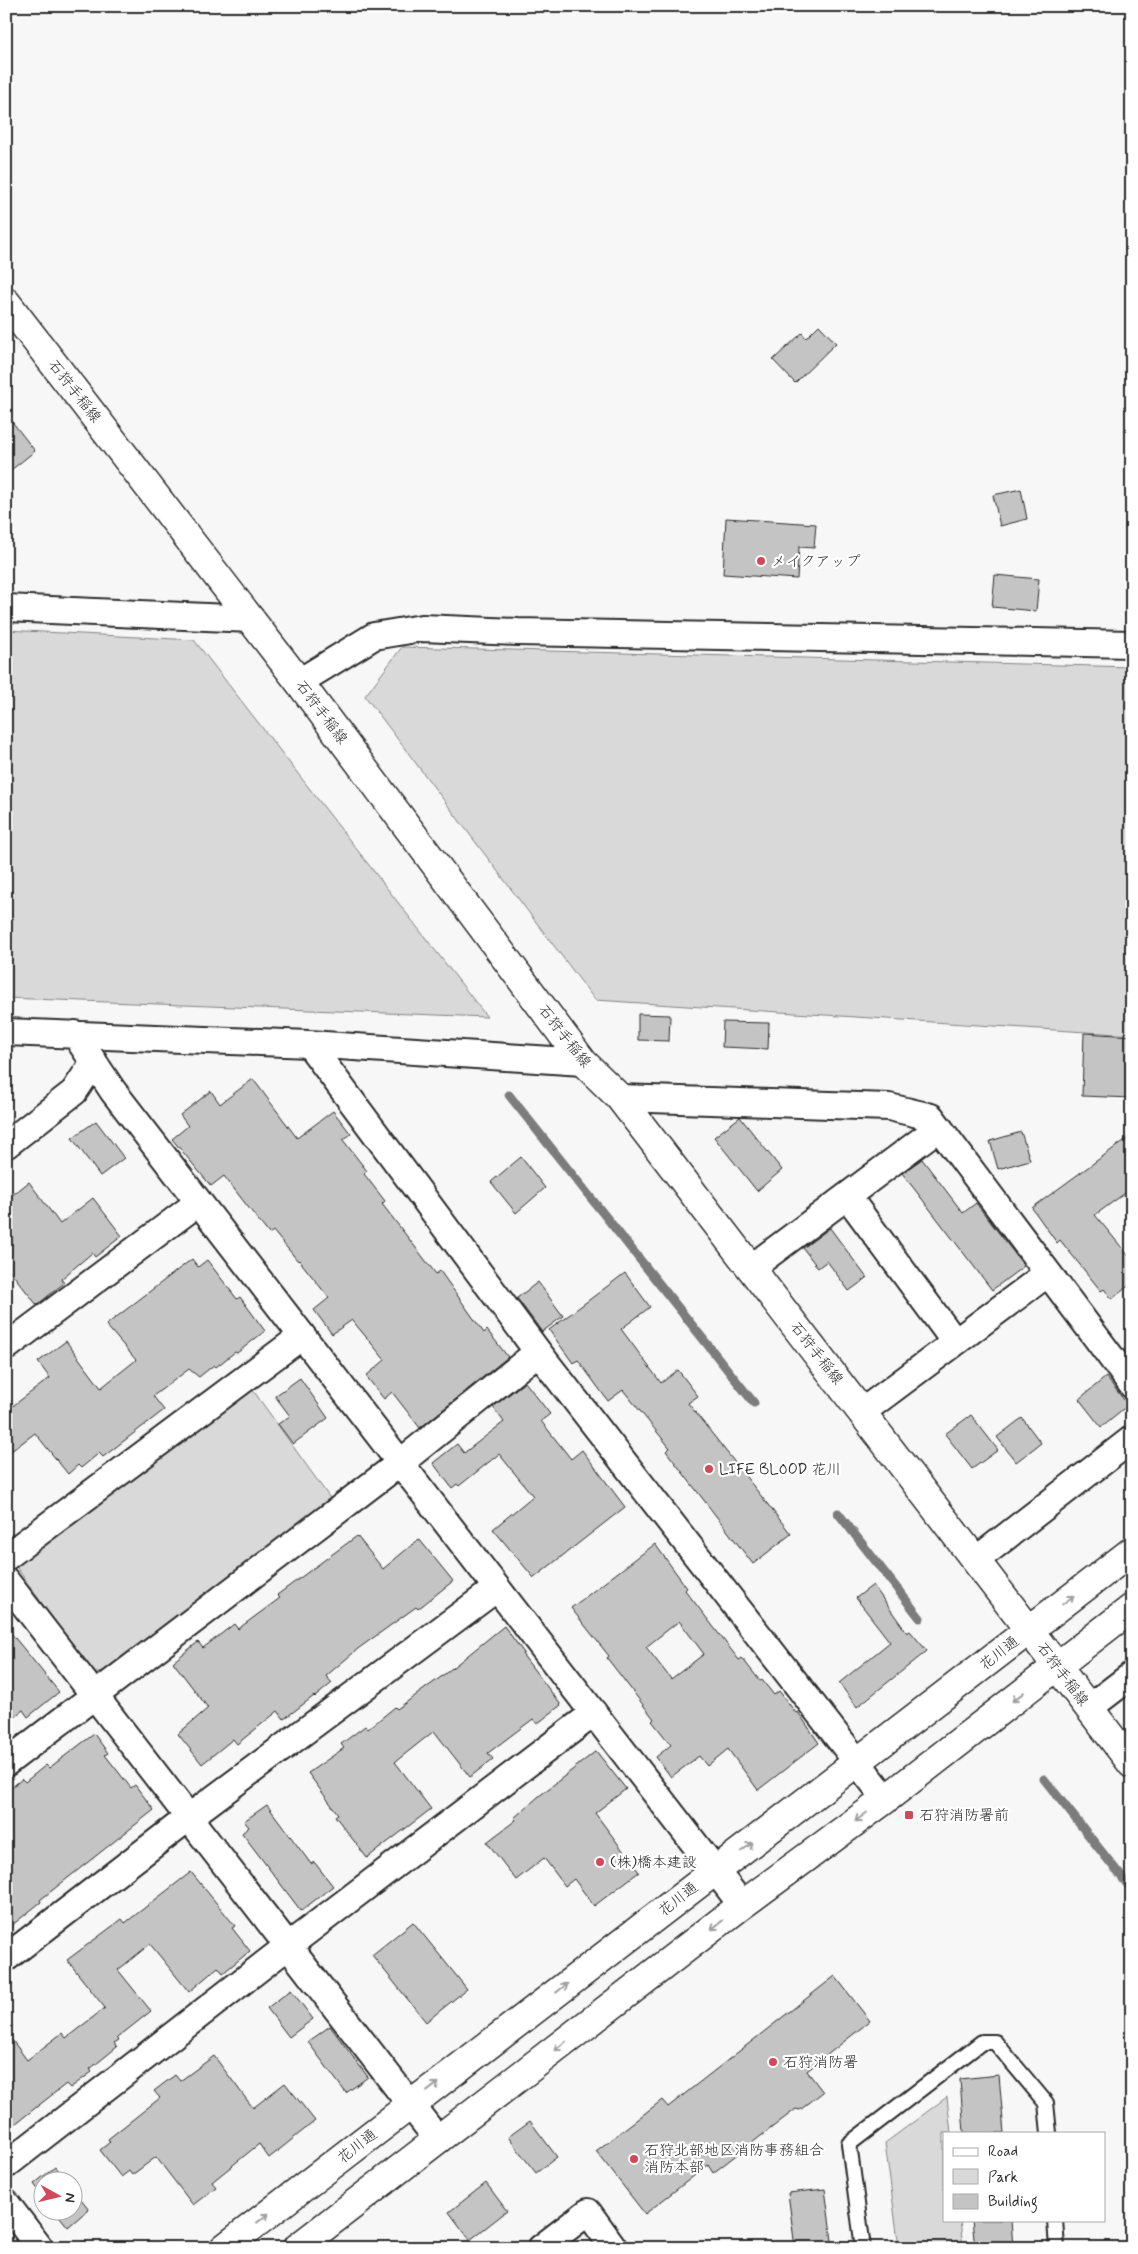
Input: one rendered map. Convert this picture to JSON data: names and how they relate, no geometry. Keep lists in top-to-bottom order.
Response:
{
  "streets": {
    "street": ["石狩手稲線", "花川通"]
  },
  "crossings": [
    ["石狩手稲線", "花川通"]
  ],
  "places": {
    "other": [
      "メイクアップ",
      "LIFE BLOOD 花川",
      "(株)橋本建設",
      "石狩消防署",
      "石狩北部地区消防事務組合 消防本部"
    ],
    "transit": ["石狩消防署前"]
  },
  "legend": ["Road", "Park", "Building"],
  "north": "right"
}
